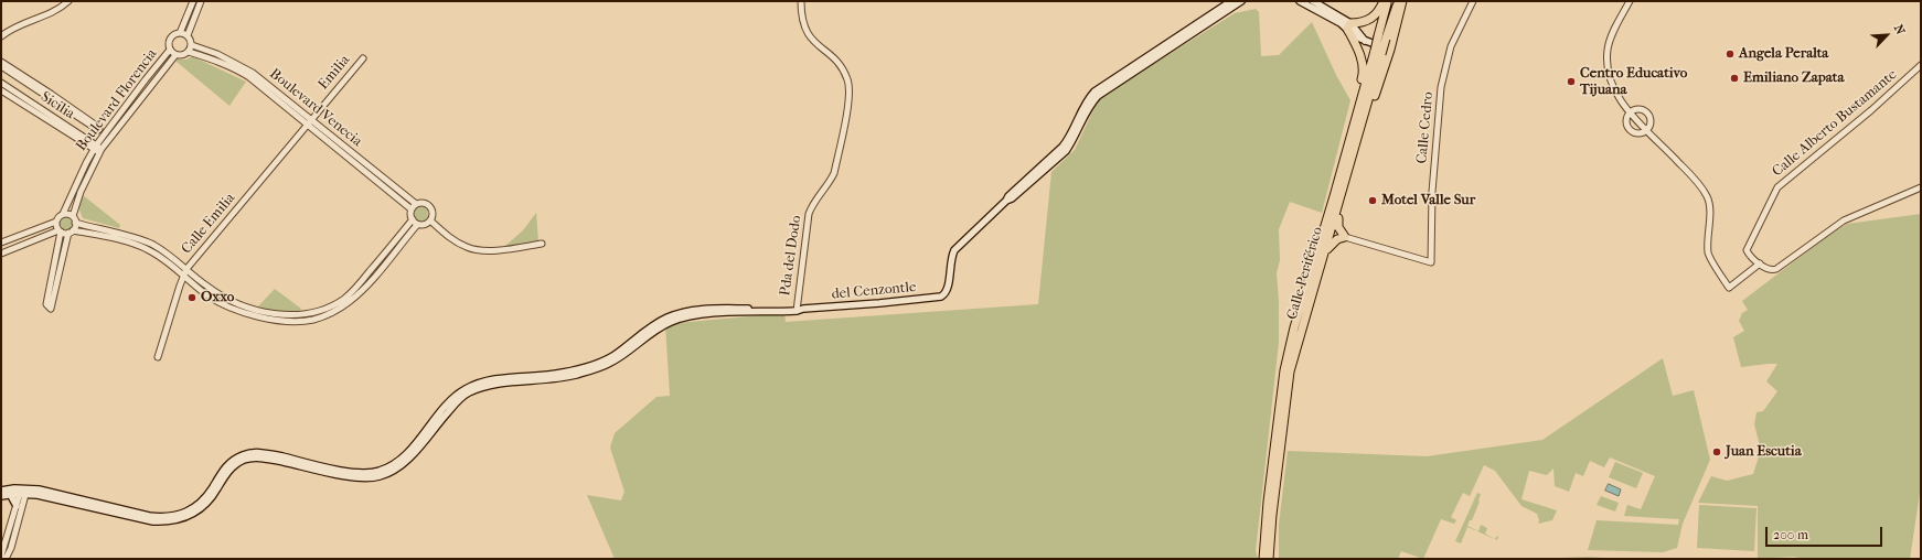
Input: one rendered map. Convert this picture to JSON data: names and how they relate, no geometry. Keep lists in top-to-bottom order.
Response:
{
  "streets": {
    "highway": ["Calle Periférico"],
    "main road": ["del Cenzontle"],
    "street": [
      "Emilia",
      "Boulevard Florencia",
      "Sicilia",
      "Boulevard Venecia",
      "Calle Alberto Bustamante",
      "Calle Cedro",
      "Calle Emilia",
      "Pda del Dodo"
    ]
  },
  "crossings": [
    ["Emilia", "Boulevard Venecia"],
    ["Emilia", "Calle Emilia"],
    ["Boulevard Florencia", "Sicilia"],
    ["Boulevard Florencia", "Boulevard Venecia"],
    ["Boulevard Venecia", "Calle Emilia"],
    ["Pda del Dodo", "del Cenzontle"]
  ],
  "places": [
    "Angela Peralta",
    "Emiliano Zapata",
    "Centro Educativo Tijuana",
    "Motel Valle Sur",
    "Oxxo",
    "Juan Escutia"
  ],
  "scale_bar": "200 m",
  "north": "top right"
}
